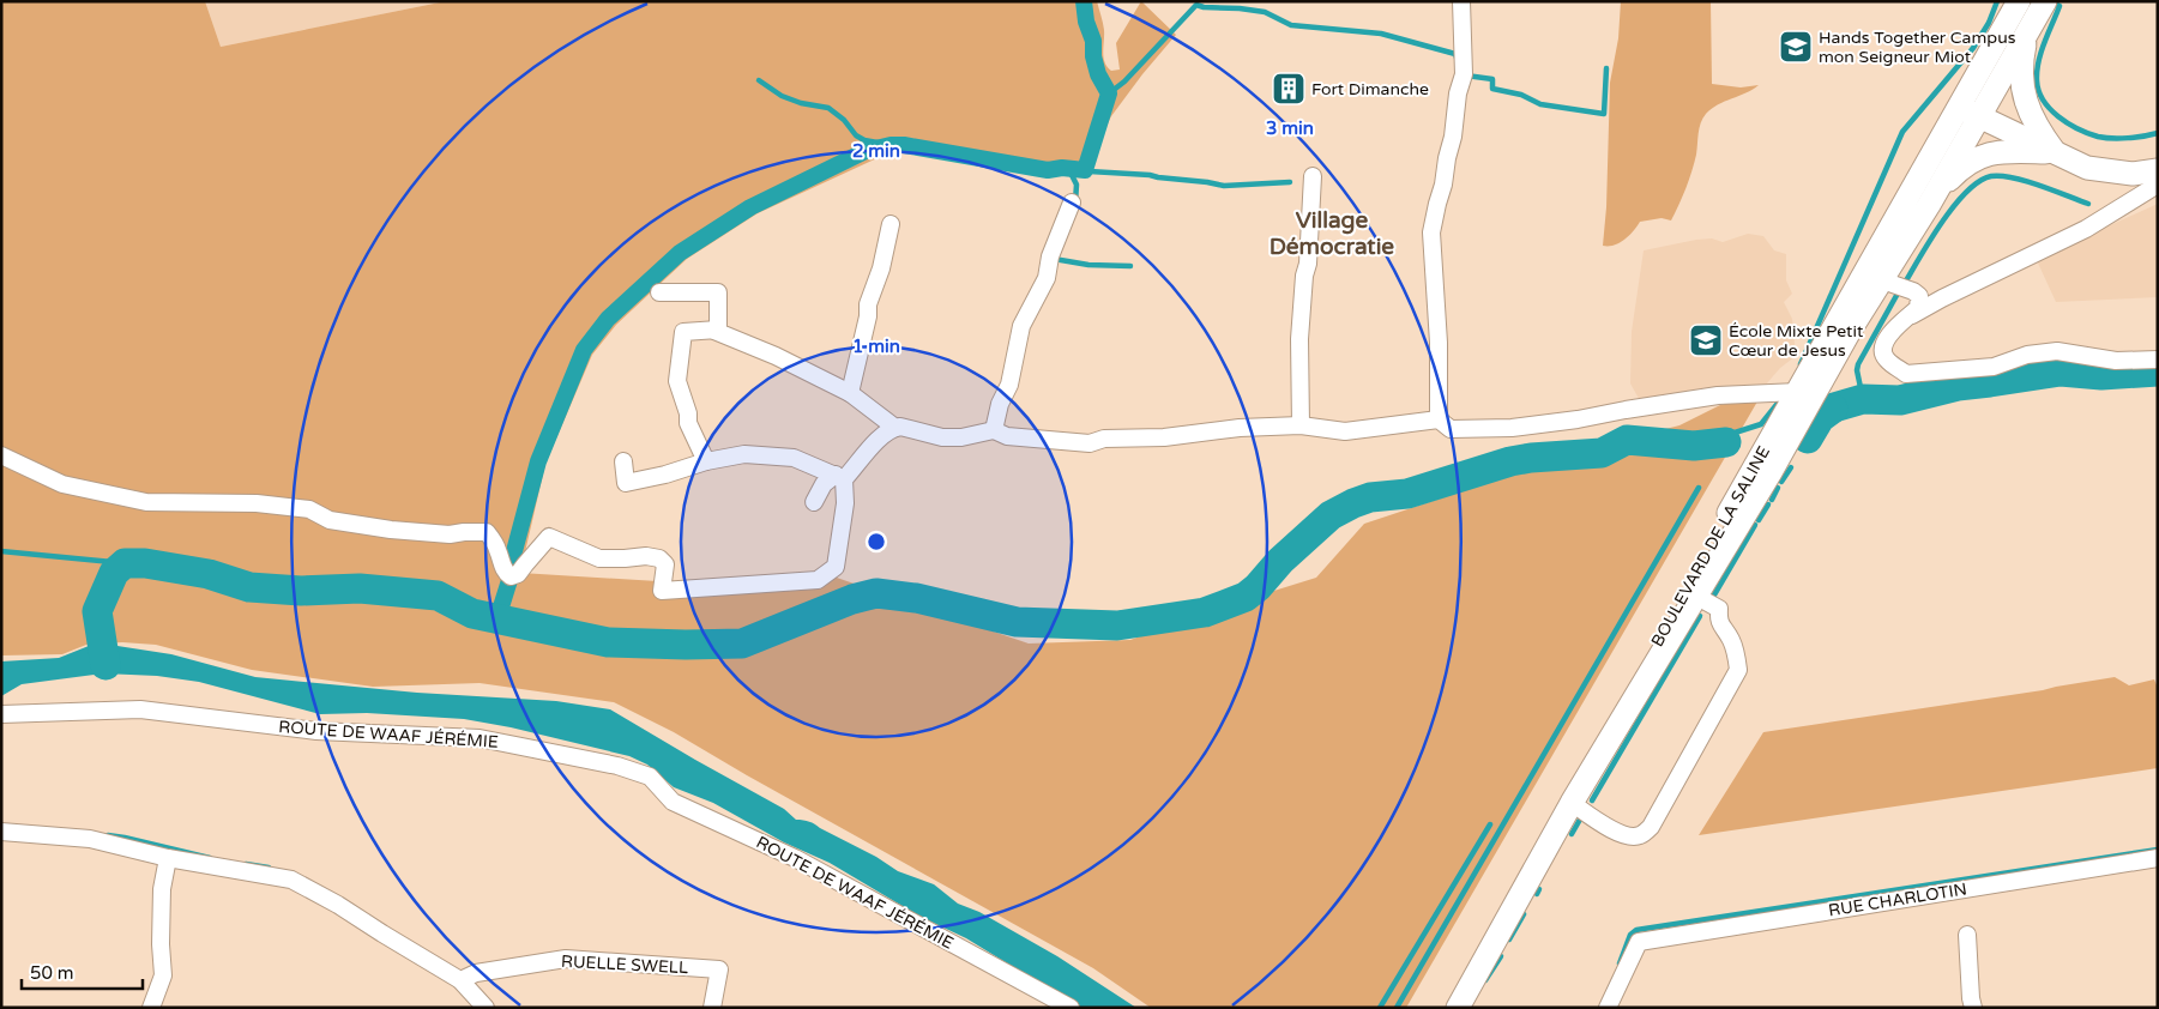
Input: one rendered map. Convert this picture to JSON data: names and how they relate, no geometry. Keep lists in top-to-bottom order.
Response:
{
  "streets": {
    "main road": ["BOULEVARD DE LA SALINE"],
    "street": ["ROUTE DE WAAF JÉRÉMIE", "RUE CHARLOTIN", "RUELLE SWELL"]
  },
  "districts": ["Village Démocratie"],
  "places": {
    "school or university": ["Hands Together Campus mon Seigneur Miot", "École Mixte Petit Cœur de Jesus"],
    "building": ["Fort Dimanche"]
  },
  "scale_bar": "50 m",
  "rings": ["3 min", "2 min", "1 min"]
}
